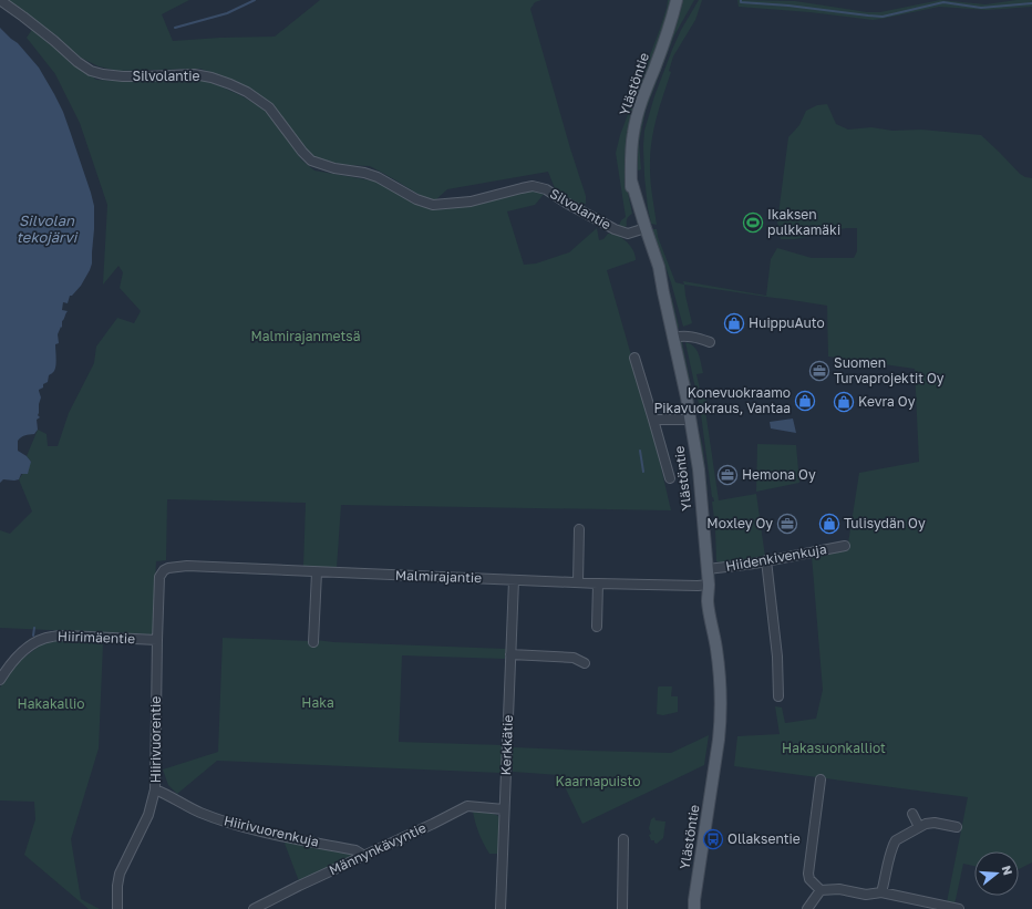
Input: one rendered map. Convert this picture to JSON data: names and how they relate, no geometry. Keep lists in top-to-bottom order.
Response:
{
  "streets": {
    "main road": ["Ylästöntie"],
    "street": [
      "Silvolantie",
      "Hiidenkivenkuja",
      "Malmirajantie",
      "Hiirimäentie",
      "Hiirivuorentie",
      "Kerkkätie",
      "Hiirivuorenkuja",
      "Männynkävyntie"
    ]
  },
  "crossings": [
    ["Silvolantie", "Ylästöntie"],
    ["Ylästöntie", "Hiidenkivenkuja"],
    ["Ylästöntie", "Malmirajantie"],
    ["Malmirajantie", "Hiirivuorentie"],
    ["Malmirajantie", "Kerkkätie"],
    ["Hiirimäentie", "Hiirivuorentie"],
    ["Hiirivuorentie", "Hiirivuorenkuja"],
    ["Kerkkätie", "Männynkävyntie"],
    ["Hiirivuorenkuja", "Männynkävyntie"]
  ],
  "water": ["Silvolan tekojärvi"],
  "parks": [
    "Malmirajanmetsä",
    "Haka",
    "Hakakallio",
    "Hakasuonkalliot",
    "Kaarnapuisto"
  ],
  "places": {
    "sports": ["Ikaksen pulkkamäki"],
    "shop": [
      "HuippuAuto",
      "Konevuokraamo Pikavuokraus, Vantaa",
      "Kevra Oy",
      "Tulisydän Oy"
    ],
    "office": ["Suomen Turvaprojektit Oy", "Hemona Oy", "Moxley Oy"],
    "bus stop": ["Ollaksentie"]
  },
  "north": "right"
}
